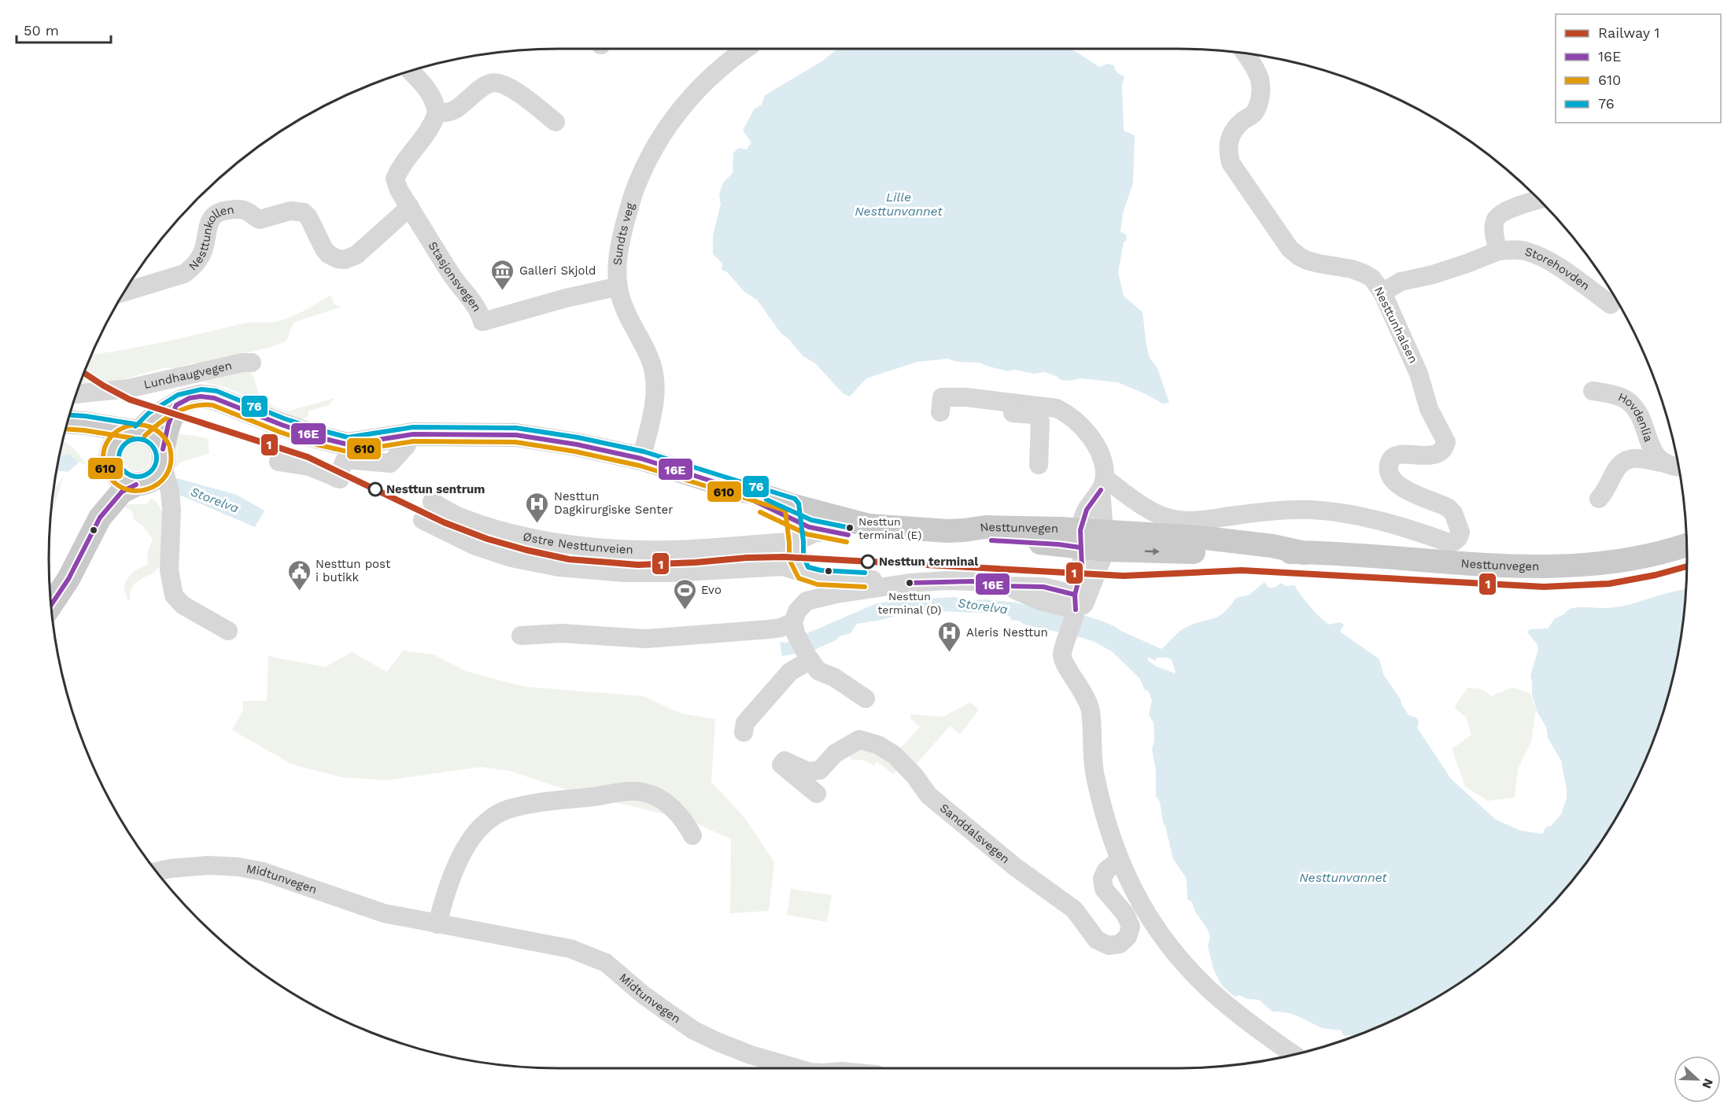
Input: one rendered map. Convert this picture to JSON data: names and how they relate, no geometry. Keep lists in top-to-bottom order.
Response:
{
  "streets": {
    "main road": ["Nesttunvegen"],
    "street": [
      "Sundts veg",
      "Nesttunkollen",
      "Storehovden",
      "Stasjonsvegen",
      "Nesttunhalsen",
      "Lundhaugvegen",
      "Hovdenlia",
      "Østre Nesttunveien",
      "Sanddalsvegen",
      "Midtunvegen"
    ]
  },
  "crossings": [
    ["Sundts veg", "Stasjonsvegen"],
    ["Sundts veg", "Nesttunvegen"],
    ["Nesttunkollen", "Stasjonsvegen"],
    ["Storehovden", "Nesttunhalsen"],
    ["Nesttunvegen", "Østre Nesttunveien"]
  ],
  "water": ["Lille Nesttunvannet", "Storelva", "Nesttunvannet"],
  "places": {
    "museum": ["Galleri Skjold"],
    "other": [
      "Nesttun sentrum",
      "Nesttun terminal (E)",
      "Nesttun terminal",
      "Nesttun terminal (D)"
    ],
    "hospital": ["Nesttun Dagkirurgiske Senter", "Aleris Nesttun"],
    "public building": ["Nesttun post i butikk"],
    "sports": ["Evo"]
  },
  "lines": [
    "rail line 1",
    "transit line 76",
    "transit line 16E",
    "transit line 610"
  ],
  "legend": [
    "Railway 1",
    "16E",
    "610",
    "76"
  ],
  "scale_bar": "50 m",
  "north": "right"
}
